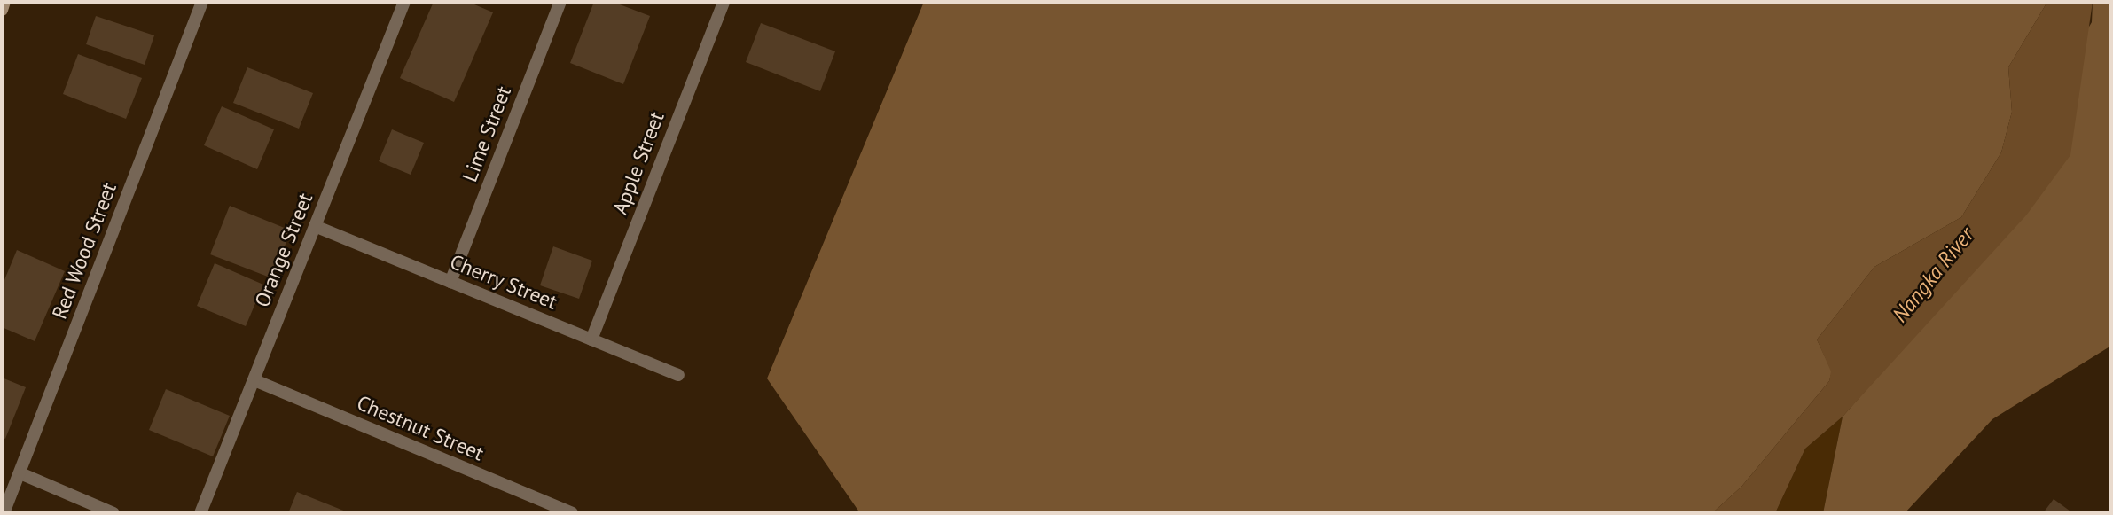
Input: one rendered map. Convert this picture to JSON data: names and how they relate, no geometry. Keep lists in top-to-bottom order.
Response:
{
  "streets": {
    "street": [
      "Lime Street",
      "Apple Street",
      "Orange Street",
      "Red Wood Street",
      "Cherry Street",
      "Chestnut Street"
    ]
  },
  "crossings": [
    ["Lime Street", "Cherry Street"],
    ["Apple Street", "Cherry Street"],
    ["Orange Street", "Cherry Street"],
    ["Orange Street", "Chestnut Street"]
  ],
  "water": ["Nangka River"]
}
